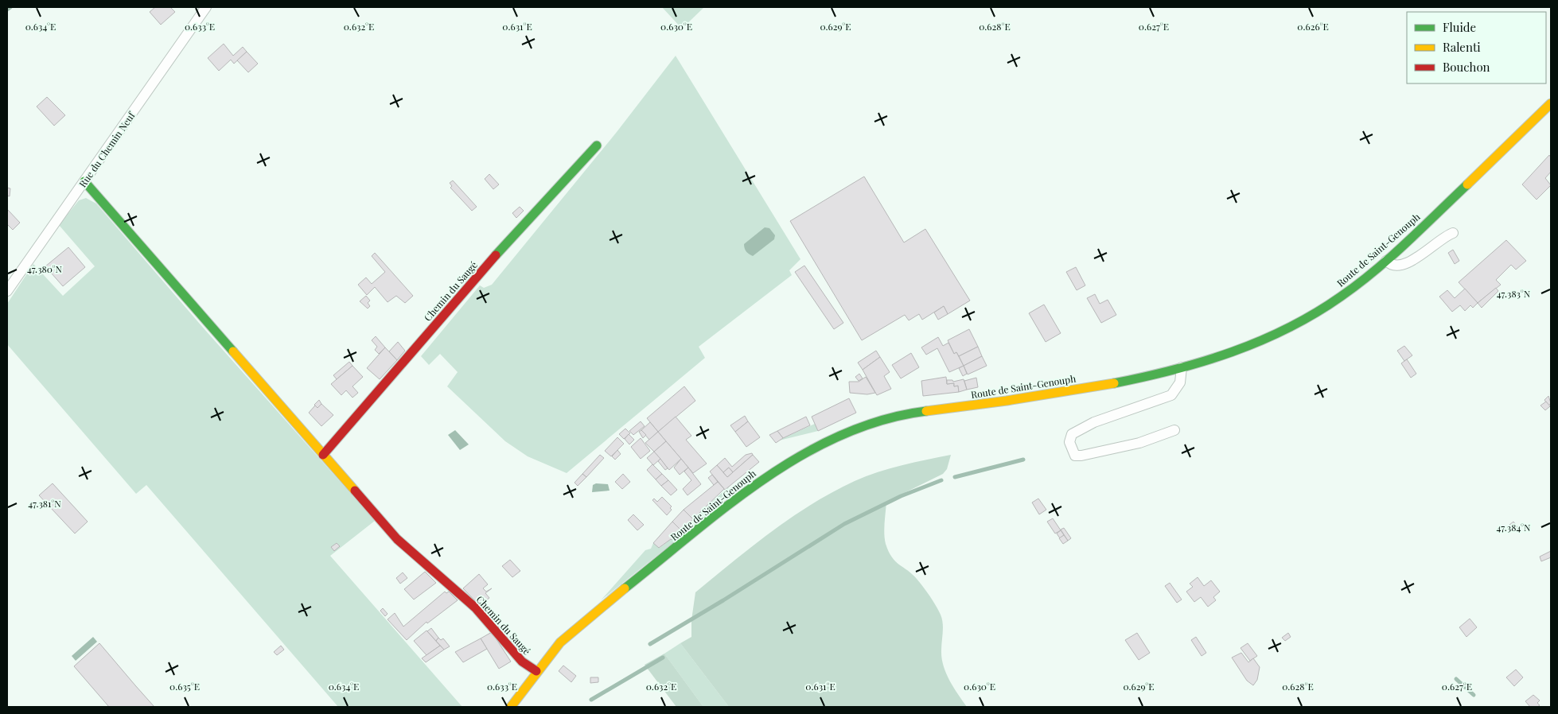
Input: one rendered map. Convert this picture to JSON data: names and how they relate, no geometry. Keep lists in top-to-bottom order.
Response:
{
  "streets": {
    "street": ["Rue du Chemin Neuf", "Route de Saint-Genouph", "Chemin du Saugé"]
  },
  "crossings": [
    ["Rue du Chemin Neuf", "Chemin du Saugé"],
    ["Route de Saint-Genouph", "Chemin du Saugé"]
  ],
  "legend": ["Fluide", "Ralenti", "Bouchon"],
  "coordinates": [
    "0.634°E",
    "0.633°E",
    "0.632°E",
    "0.631°E",
    "0.630°E",
    "0.629°E",
    "0.628°E",
    "0.627°E",
    "0.626°E",
    "47.380°N",
    "47.383°N",
    "47.381°N",
    "47.384°N",
    "0.635°E"
  ]
}
